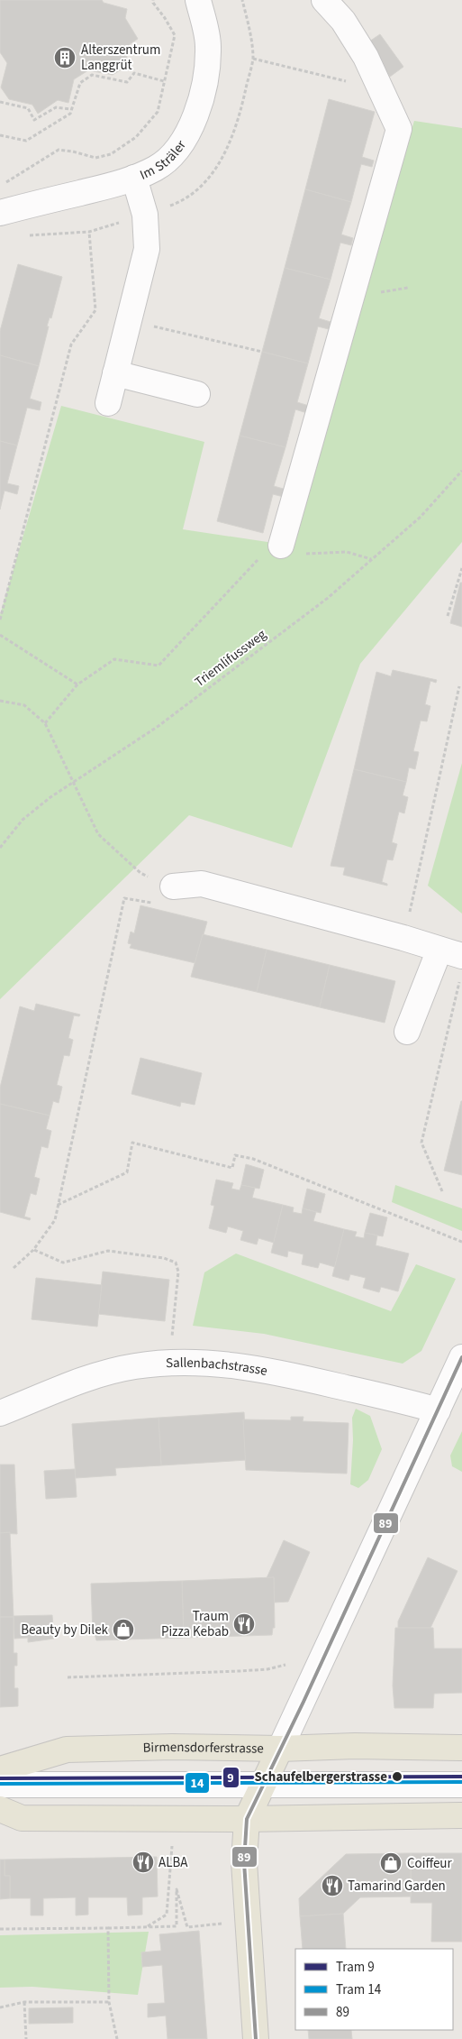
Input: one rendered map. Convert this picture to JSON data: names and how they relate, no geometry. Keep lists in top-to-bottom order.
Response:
{
  "streets": {
    "main road": ["Birmensdorferstrasse"],
    "street": ["Im Sträler", "Sallenbachstrasse"],
    "path": ["Triemlifussweg"]
  },
  "places": {
    "building": ["Alterszentrum Langgrüt"],
    "restaurant": ["Traum Pizza Kebab", "ALBA", "Tamarind Garden"],
    "shop": ["Beauty by Dilek", "Coiffeur"],
    "other": ["Schaufelbergerstrasse"]
  },
  "lines": ["transit line 89", "tram line 9", "tram line 14"],
  "legend": ["Tram 9", "Tram 14", "89"]
}
